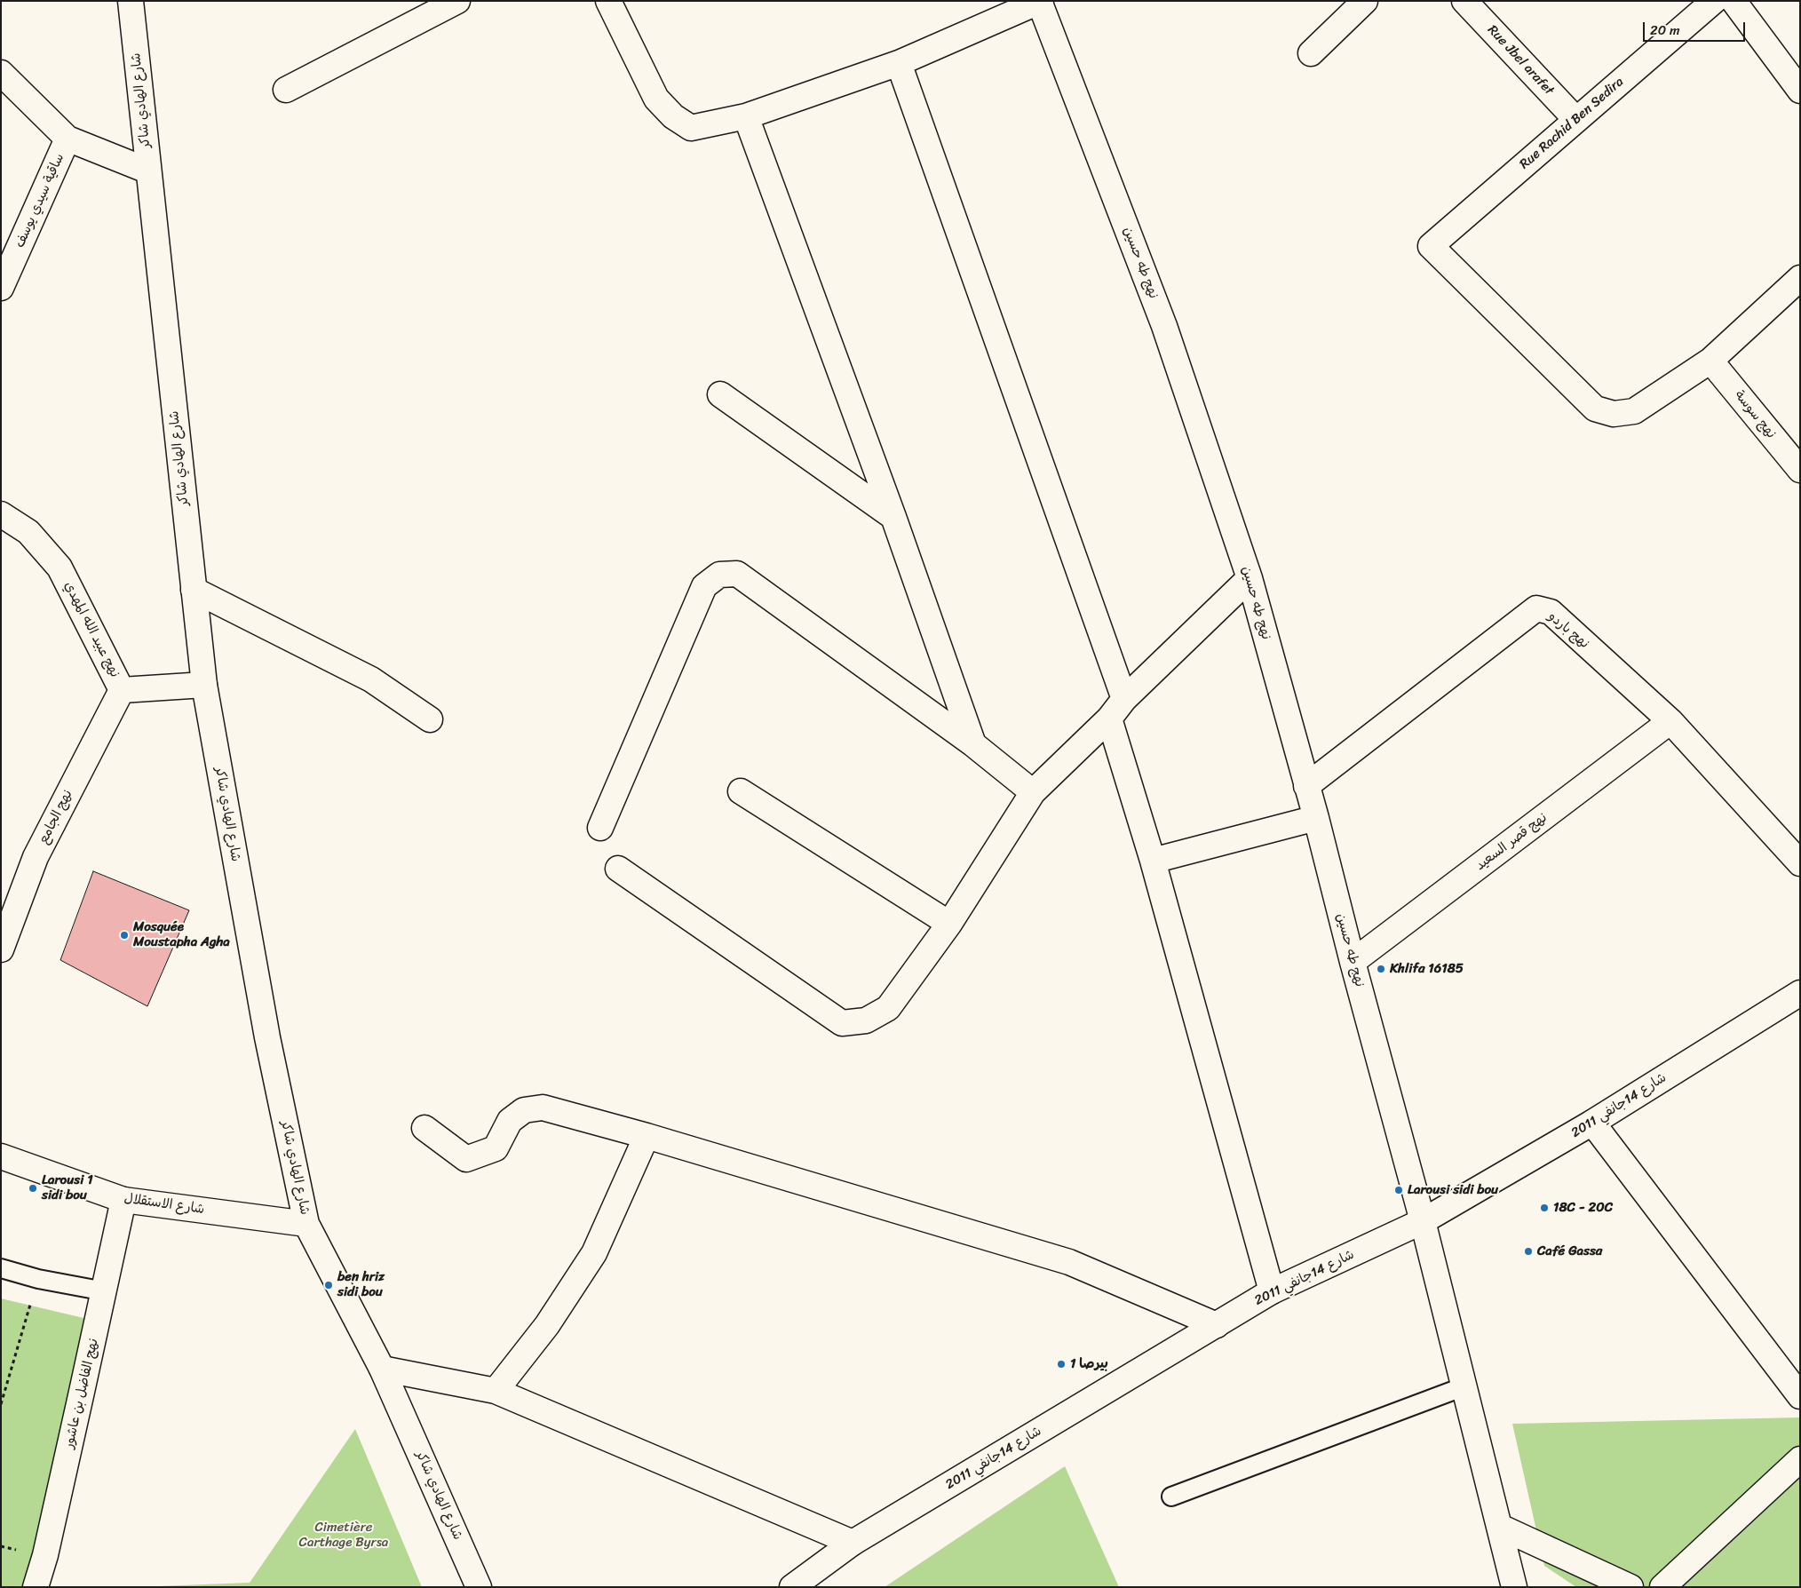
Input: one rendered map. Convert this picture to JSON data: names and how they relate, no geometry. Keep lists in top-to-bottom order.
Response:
{
  "streets": {
    "street": [
      "Rue Jbel arafet",
      "شارع الهادي شاكر",
      "Rue Rachid Ben Sedira",
      "ساقية سيدي يوسف",
      "نهج طه حسين",
      "نهج سوسة",
      "نهج عبيد الله المهدي",
      "نهج باردو",
      "نهج الجامع",
      "نهج قصر السعيد",
      "شارع 14جانفي 2011",
      "شارع الاستقلال",
      "نهج الفاضل بن عاشور"
    ]
  },
  "crossings": [
    ["Rue Jbel arafet", "Rue Rachid Ben Sedira"],
    ["شارع الهادي شاكر", "نهج عبيد الله المهدي"],
    ["شارع الهادي شاكر", "شارع الاستقلال"],
    ["Rue Rachid Ben Sedira", "نهج سوسة"],
    ["نهج طه حسين", "نهج باردو"],
    ["نهج طه حسين", "نهج قصر السعيد"],
    ["نهج طه حسين", "شارع 14جانفي 2011"],
    ["نهج عبيد الله المهدي", "نهج الجامع"],
    ["نهج باردو", "نهج قصر السعيد"],
    ["شارع الاستقلال", "نهج الفاضل بن عاشور"]
  ],
  "parks": ["Cimetière Carthage Byrsa"],
  "places": [
    "Mosquée Moustapha Agha",
    "Khlifa 16185",
    "Larousi 1 sidi bou",
    "Larousi sidi bou",
    "18C - 20C",
    "Café Gassa",
    "ben hriz sidi bou",
    "بيرصا 1"
  ],
  "scale_bar": "20 m"
}
